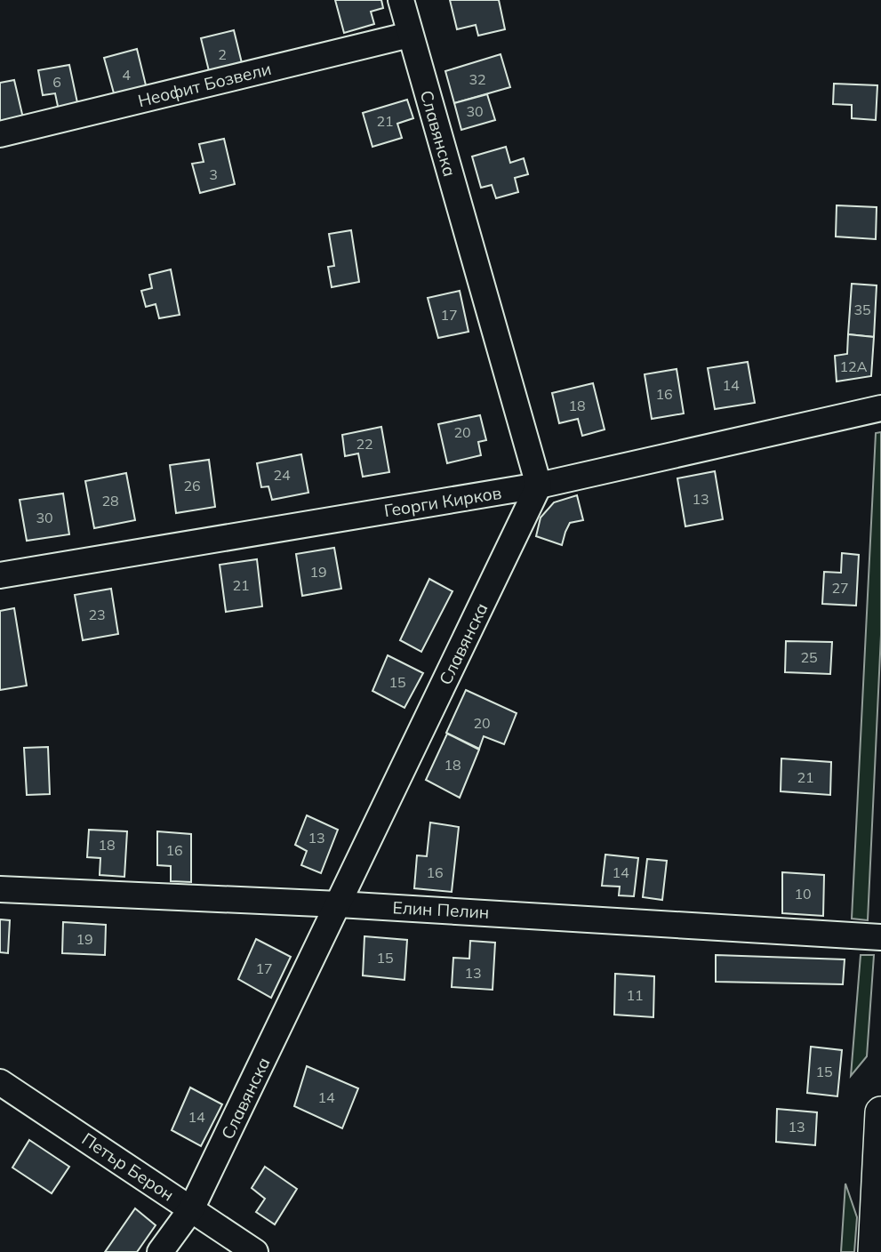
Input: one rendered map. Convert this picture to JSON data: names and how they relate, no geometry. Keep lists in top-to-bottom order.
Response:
{
  "streets": {
    "street": [
      "Неофит Бозвели",
      "Славянска",
      "Георги Кирков",
      "Елин Пелин",
      "Петър Берон"
    ]
  },
  "crossings": [
    ["Неофит Бозвели", "Славянска"],
    ["Славянска", "Георги Кирков"],
    ["Славянска", "Елин Пелин"],
    ["Славянска", "Петър Берон"]
  ],
  "house_numbers": [
    "2",
    "4",
    "32",
    "6",
    "30",
    "21",
    "3",
    "35",
    "17",
    "12А",
    "14",
    "16",
    "18",
    "20",
    "22",
    "24",
    "26",
    "13",
    "28",
    "30",
    "19",
    "21",
    "27",
    "23",
    "25",
    "15",
    "20",
    "18",
    "21",
    "13",
    "18",
    "16",
    "16",
    "14",
    "10",
    "19",
    "15",
    "17",
    "13",
    "11",
    "15",
    "14",
    "14",
    "13"
  ]
}
